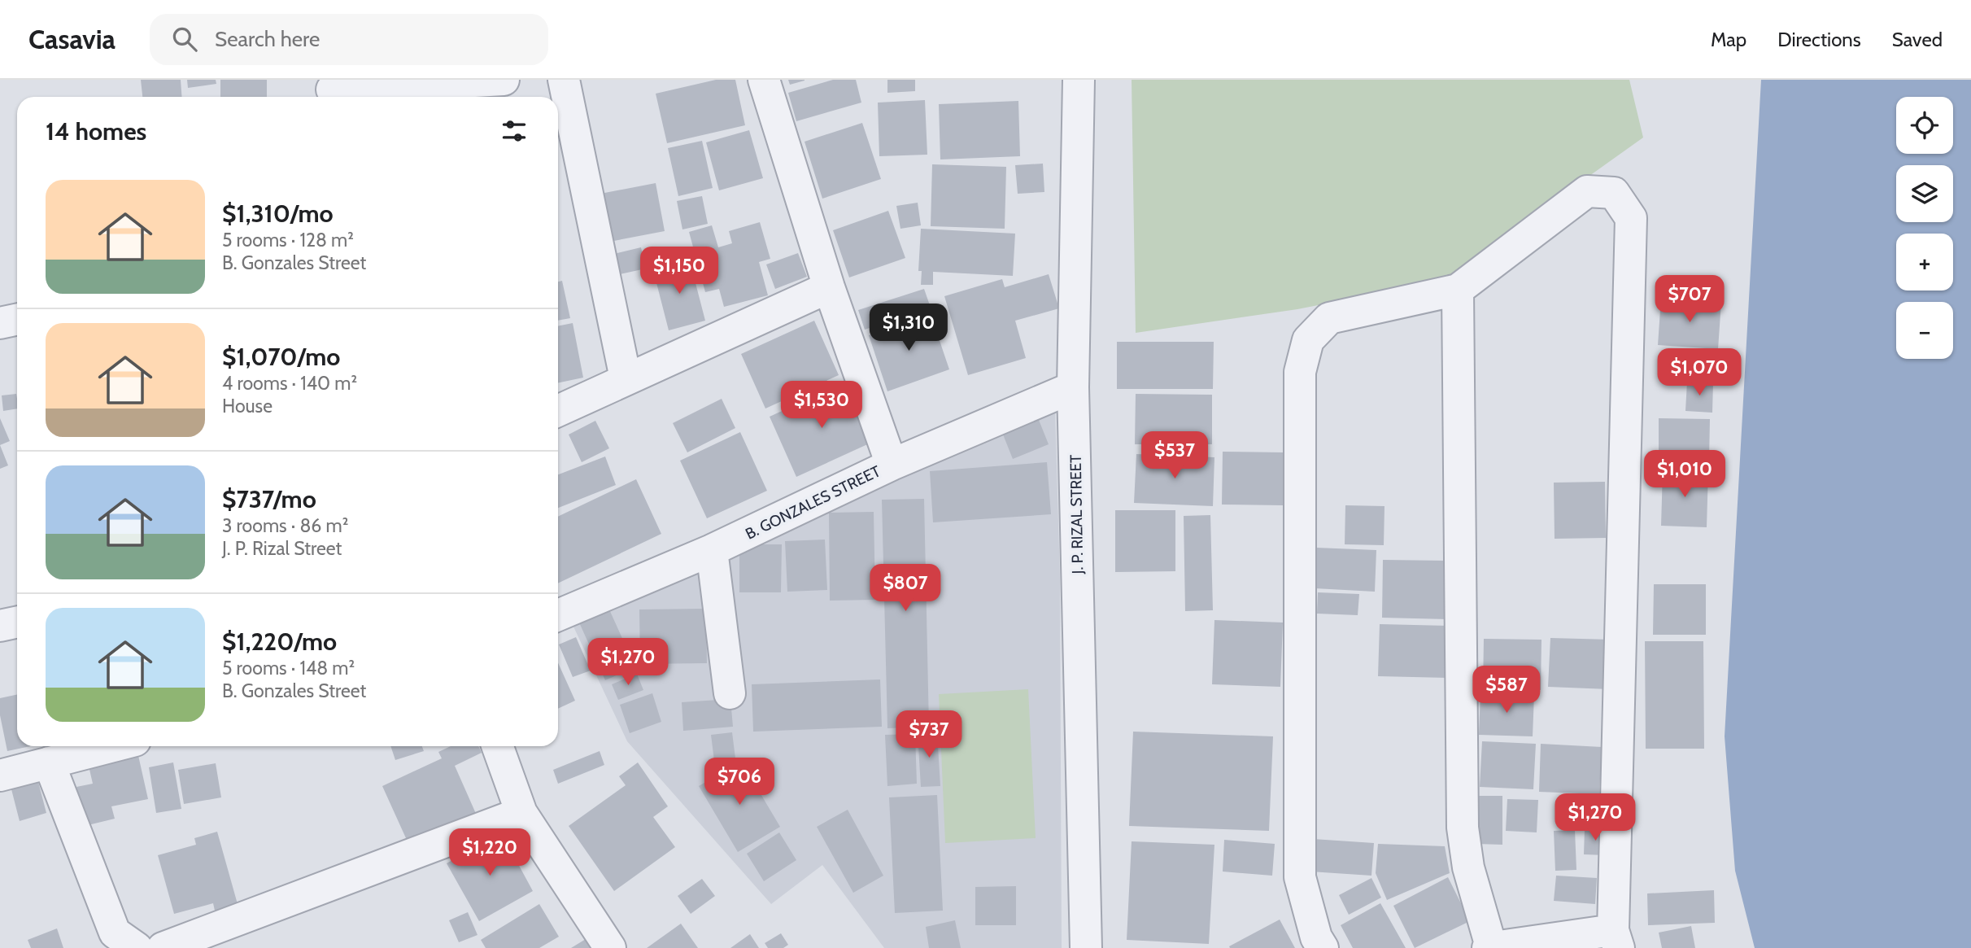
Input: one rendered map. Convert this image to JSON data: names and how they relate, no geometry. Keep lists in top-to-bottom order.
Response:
{
  "streets": {
    "street": ["B. GONZALES STREET", "J. P. RIZAL STREET"]
  },
  "crossings": [
    ["B. GONZALES STREET", "J. P. RIZAL STREET"]
  ],
  "page": {
    "header": "Casavia",
    "search": "Search here",
    "nav": ["Map", "Directions", "Saved"],
    "map_buttons": ["+", "−"],
    "heading": "14 homes",
    "list": [
      {
        "name": "$1,310/mo",
        "note": "5 rooms · 128 m² · B. Gonzales Street"
      },
      {
        "name": "$1,070/mo",
        "note": "4 rooms · 140 m² · House"
      },
      {
        "name": "$737/mo",
        "note": "3 rooms · 86 m² · J. P. Rizal Street"
      },
      {
        "name": "$1,220/mo",
        "note": "5 rooms · 148 m² · B. Gonzales Street"
      }
    ],
    "price": [
      "$1,150",
      "$707",
      "$1,310",
      "$1,070",
      "$1,530",
      "$537",
      "$1,010",
      "$807",
      "$1,270",
      "$587",
      "$737",
      "$706",
      "$1,270",
      "$1,220"
    ]
  }
}
